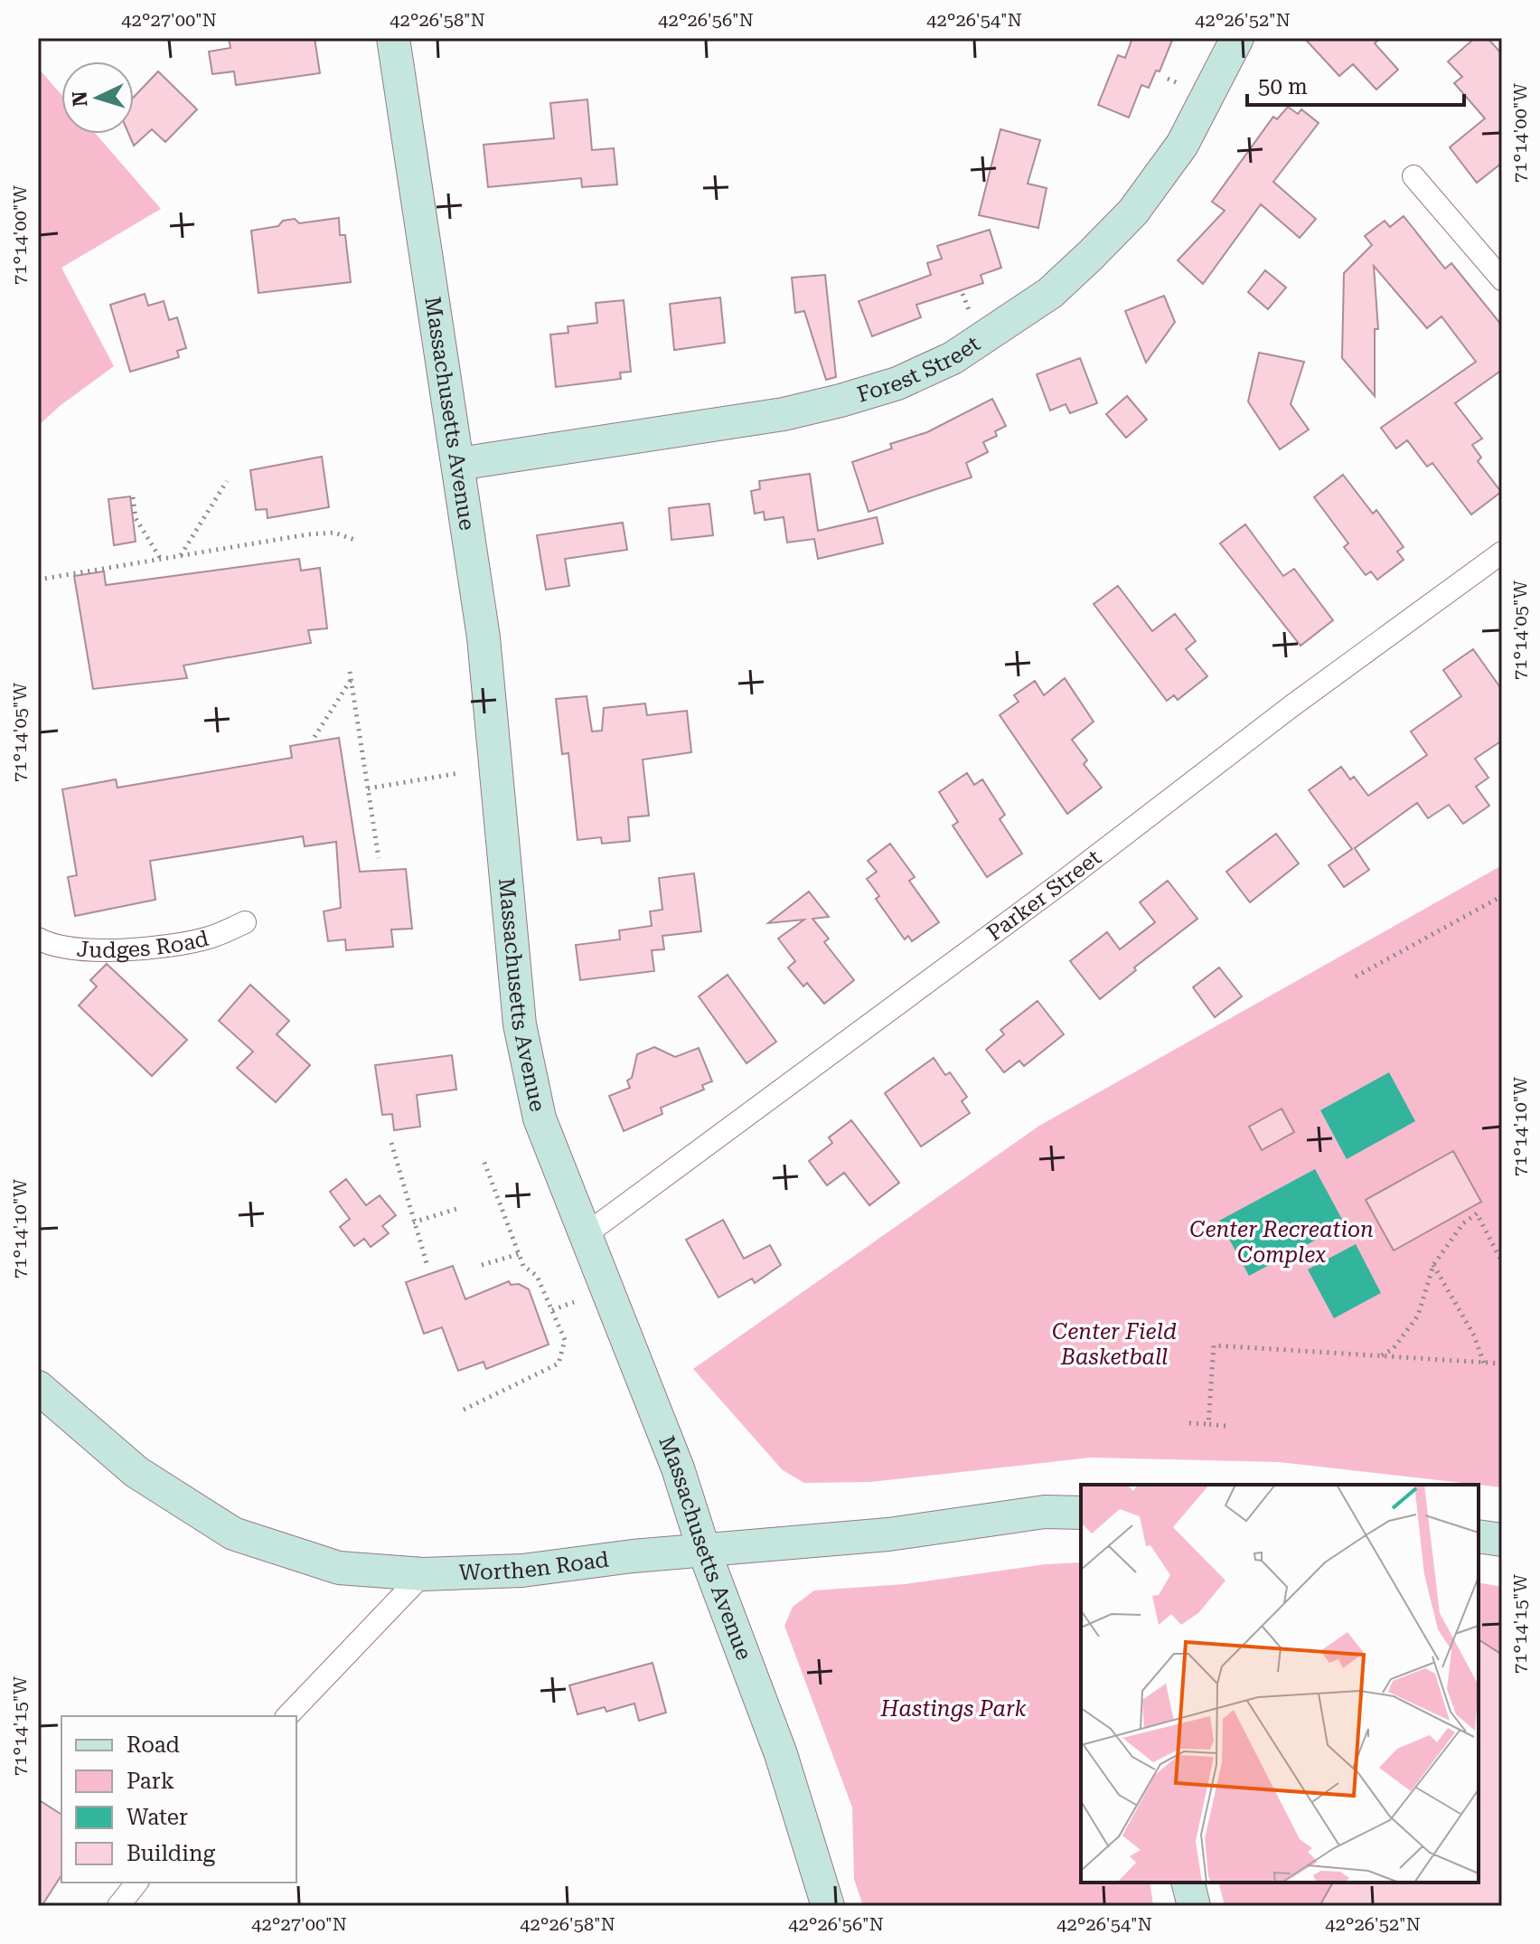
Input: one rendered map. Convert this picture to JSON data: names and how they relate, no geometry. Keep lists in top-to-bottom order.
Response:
{
  "streets": {
    "main road": ["Forest Street", "Massachusetts Avenue", "Worthen Road"],
    "street": ["Parker Street", "Judges Road"]
  },
  "crossings": [
    ["Forest Street", "Massachusetts Avenue"],
    ["Massachusetts Avenue", "Parker Street"],
    ["Massachusetts Avenue", "Worthen Road"]
  ],
  "parks": ["Center Recreation Complex", "Center Field Basketball", "Hastings Park"],
  "legend": [
    "Road",
    "Park",
    "Water",
    "Building"
  ],
  "scale_bar": "50 m",
  "north": "left",
  "coordinates": [
    "42°27'00\"N",
    "42°26'58\"N",
    "42°26'56\"N",
    "42°26'54\"N",
    "42°26'52\"N",
    "71°14'00\"W",
    "71°14'05\"W",
    "71°14'10\"W",
    "71°14'15\"W"
  ]
}
